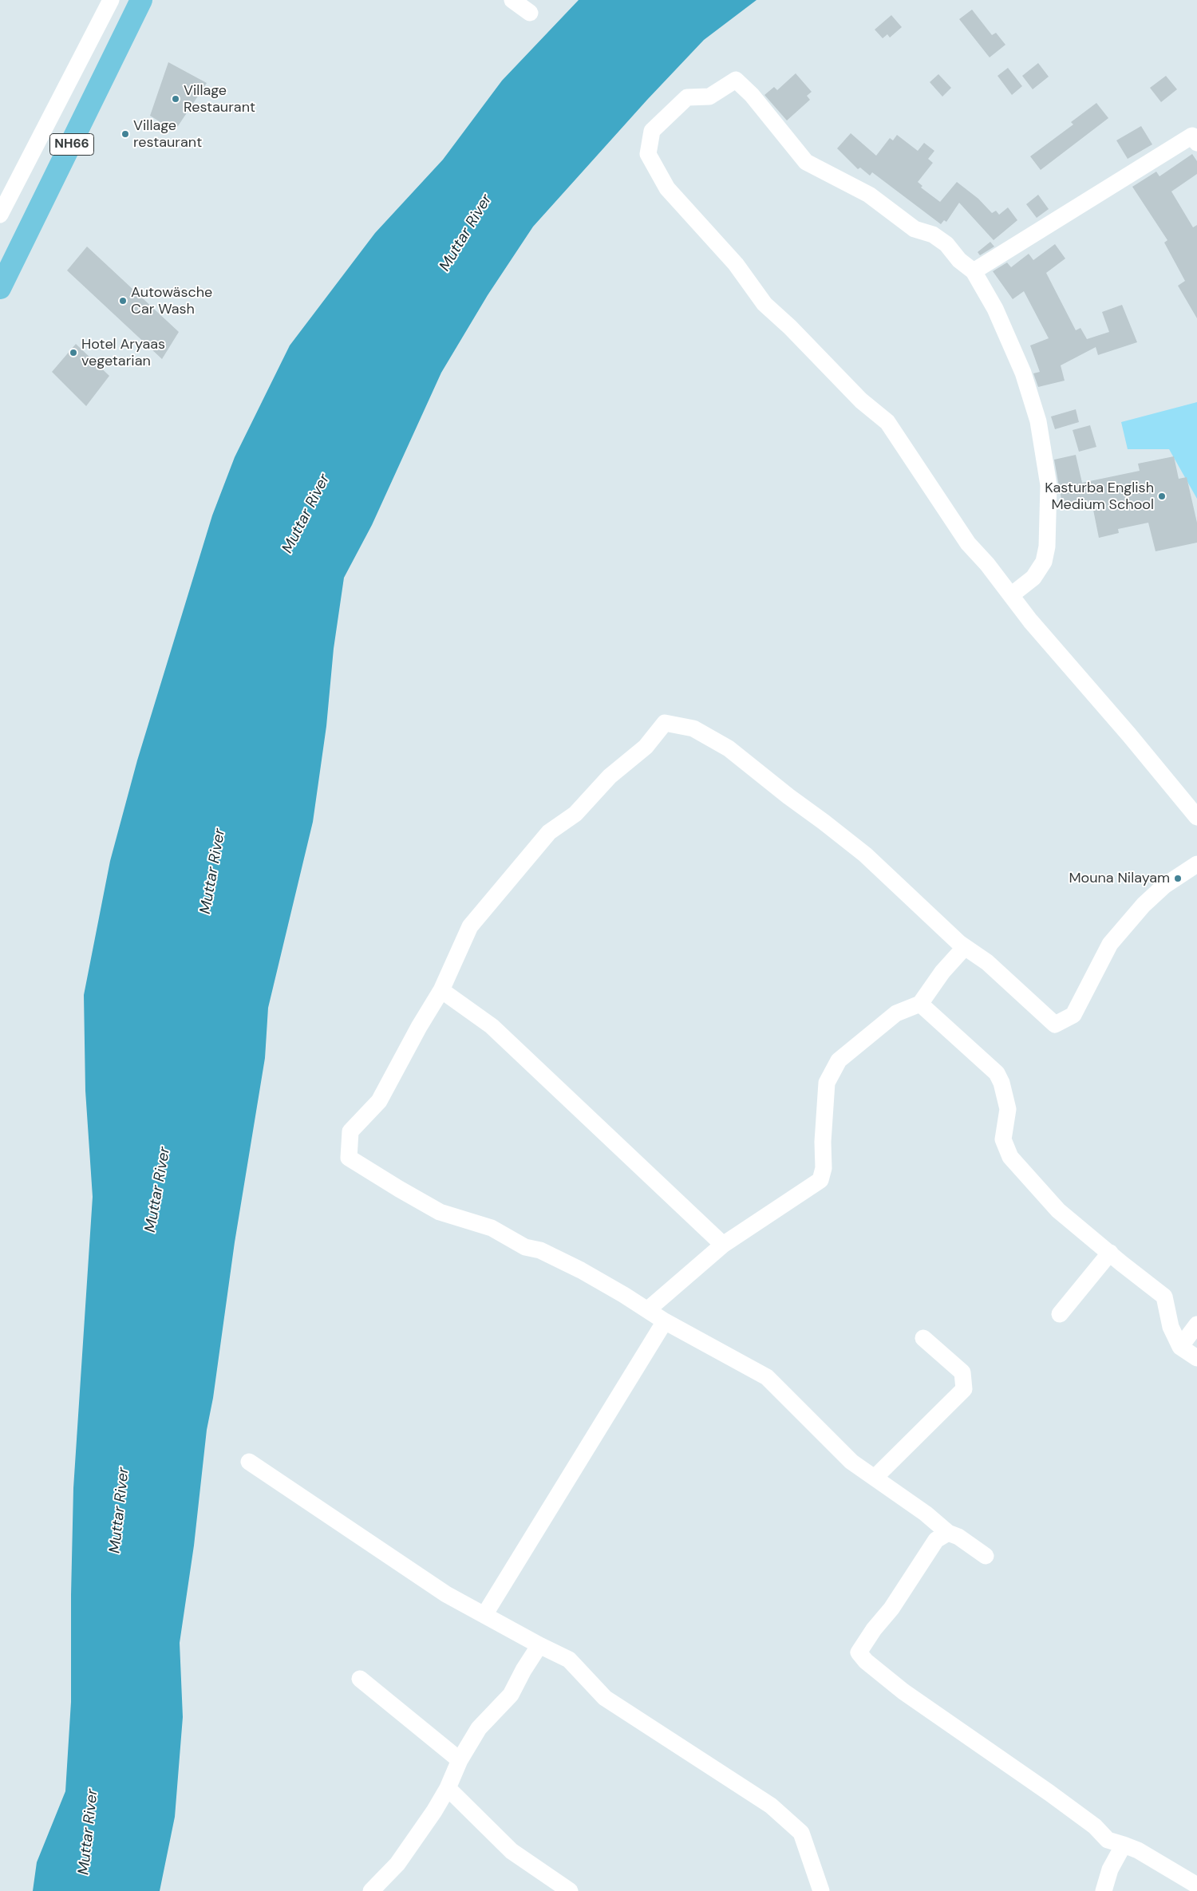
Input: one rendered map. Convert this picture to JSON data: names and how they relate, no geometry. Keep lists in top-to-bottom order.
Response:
{
  "streets": {
    "highway": ["NH66"]
  },
  "water": ["Muttar River"],
  "places": [
    "Village Restaurant",
    "Village restaurant",
    "Autowäsche Car Wash",
    "Hotel Aryaas vegetarian",
    "Kasturba English Medium School",
    "Mouna Nilayam"
  ]
}
